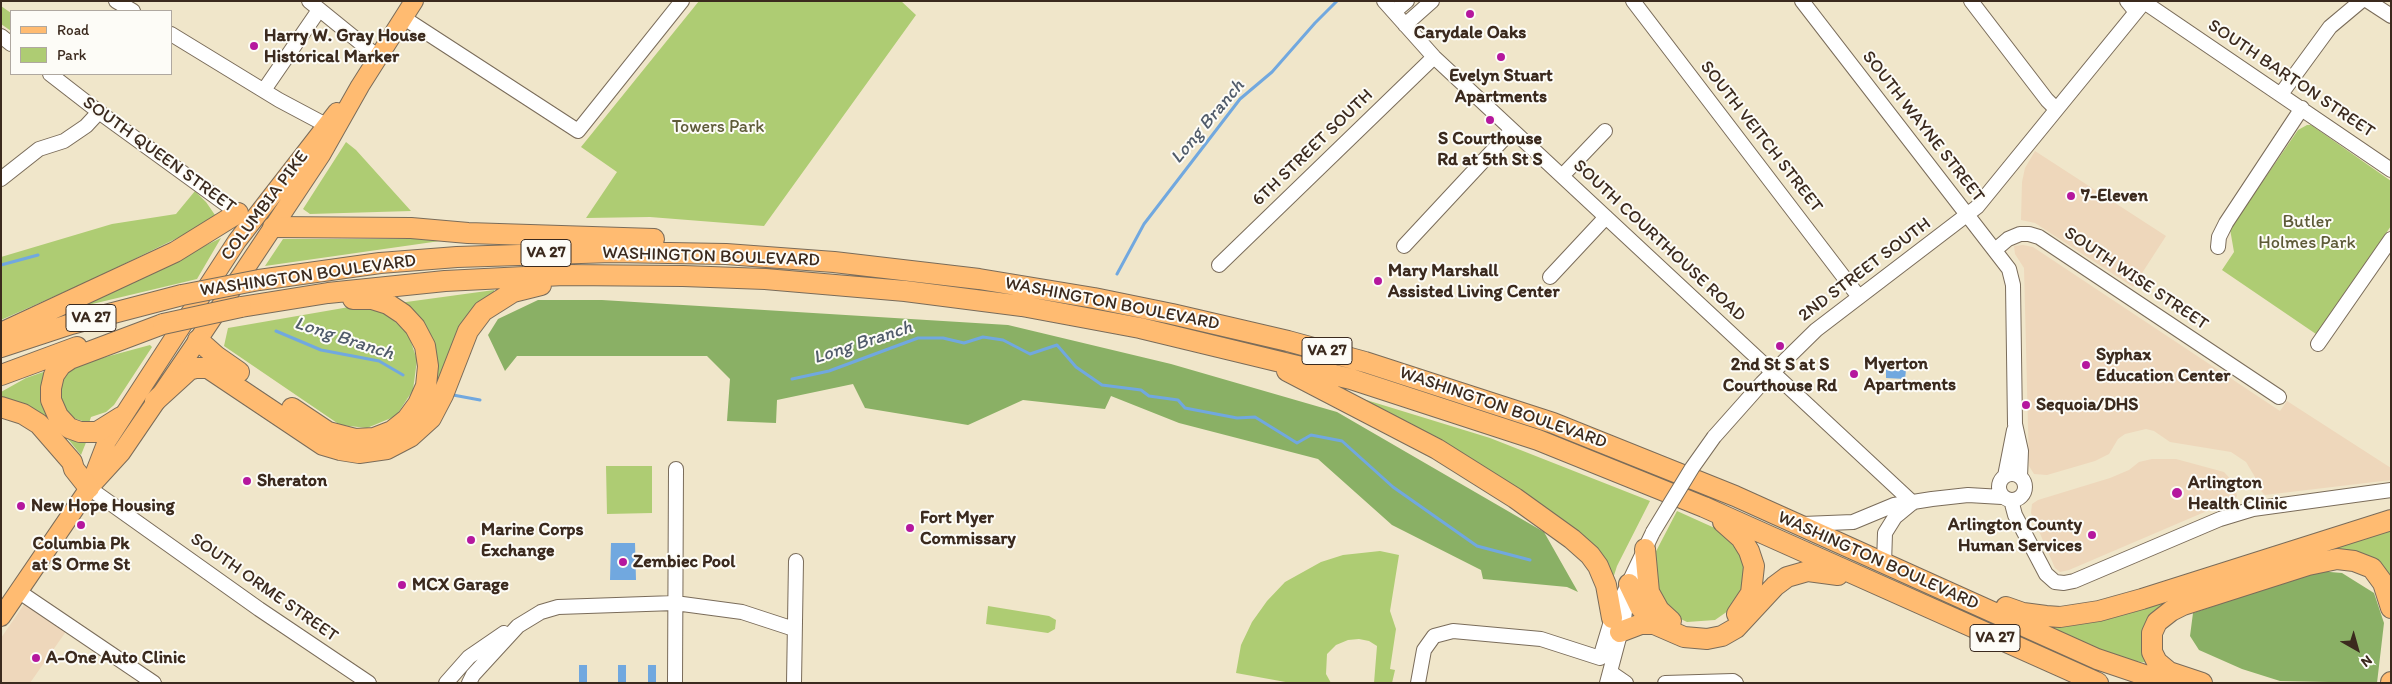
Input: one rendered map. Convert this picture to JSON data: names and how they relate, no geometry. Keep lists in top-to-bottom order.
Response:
{
  "streets": {
    "highway": ["VA 27", "WASHINGTON BOULEVARD"],
    "main road": ["SOUTH QUEEN STREET", "COLUMBIA PIKE"],
    "street": [
      "SOUTH BARTON STREET",
      "SOUTH WAYNE STREET",
      "SOUTH VEITCH STREET",
      "6TH STREET SOUTH",
      "SOUTH COURTHOUSE ROAD",
      "2ND STREET SOUTH",
      "SOUTH WISE STREET",
      "SOUTH ORME STREET"
    ]
  },
  "crossings": [
    ["SOUTH BARTON STREET", "2ND STREET SOUTH"],
    ["SOUTH WAYNE STREET", "2ND STREET SOUTH"],
    ["SOUTH WAYNE STREET", "SOUTH WISE STREET"],
    ["SOUTH VEITCH STREET", "2ND STREET SOUTH"],
    ["6TH STREET SOUTH", "SOUTH COURTHOUSE ROAD"],
    ["SOUTH QUEEN STREET", "COLUMBIA PIKE"],
    ["COLUMBIA PIKE", "SOUTH ORME STREET"],
    ["SOUTH COURTHOUSE ROAD", "2ND STREET SOUTH"]
  ],
  "water": ["Long Branch"],
  "parks": ["Towers Park", "Butler Holmes Park"],
  "places": [
    "Carydale Oaks",
    "Harry W. Gray House Historical Marker",
    "Evelyn Stuart Apartments",
    "S Courthouse Rd at 5th St S",
    "7-Eleven",
    "Mary Marshall Assisted Living Center",
    "2nd St S at S Courthouse Rd",
    "Syphax Education Center",
    "Myerton Apartments",
    "Sequoia/DHS",
    "Sheraton",
    "Arlington Health Clinic",
    "New Hope Housing",
    "Columbia Pk at S Orme St",
    "Fort Myer Commissary",
    "Arlington County Human Services",
    "Marine Corps Exchange",
    "Zembiec Pool",
    "MCX Garage",
    "A-One Auto Clinic"
  ],
  "legend": ["Road", "Park"],
  "north": "bottom right"
}
